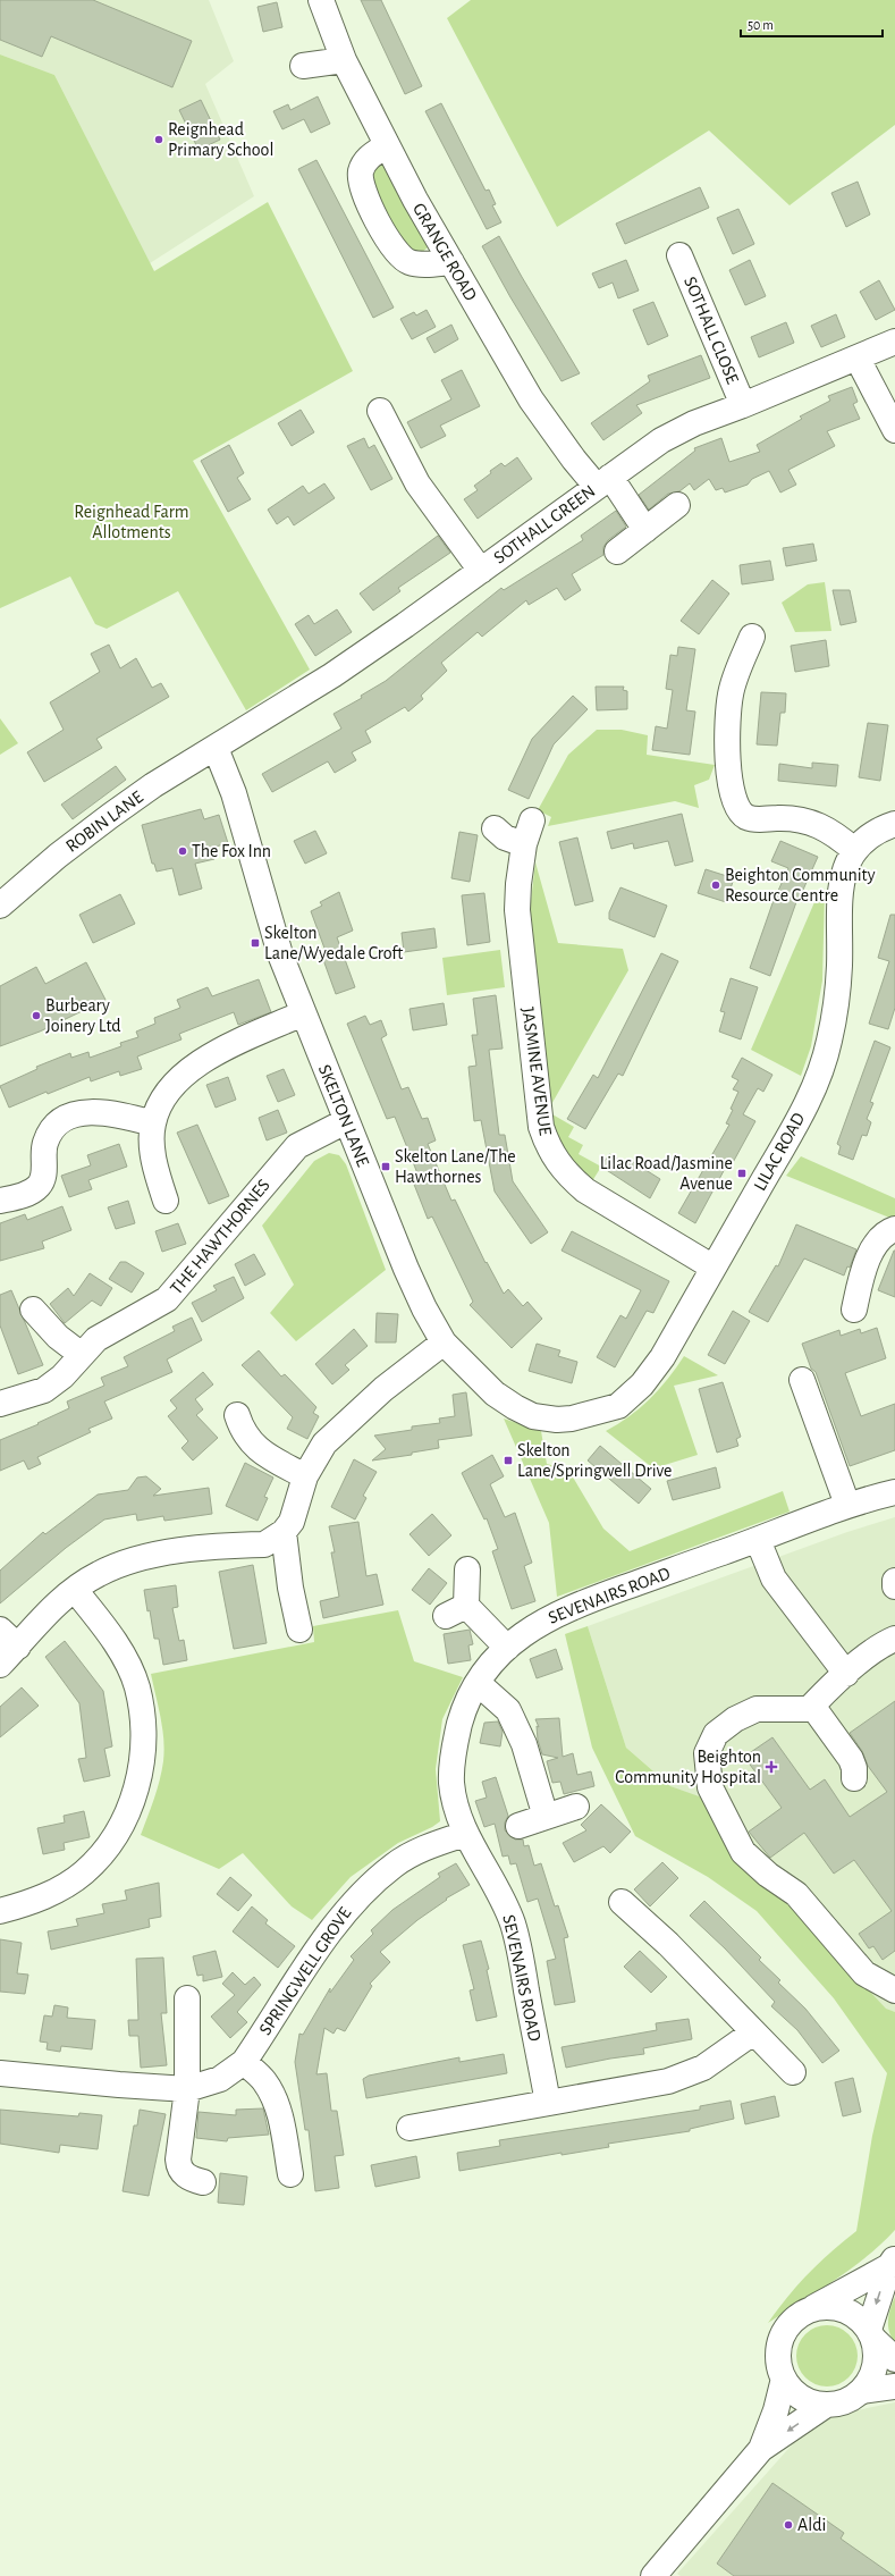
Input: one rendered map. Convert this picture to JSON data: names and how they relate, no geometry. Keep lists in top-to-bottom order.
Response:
{
  "streets": {
    "street": [
      "GRANGE ROAD",
      "SOTHALL CLOSE",
      "SOTHALL GREEN",
      "ROBIN LANE",
      "JASMINE AVENUE",
      "SKELTON LANE",
      "LILAC ROAD",
      "THE HAWTHORNES",
      "SEVENAIRS ROAD",
      "SPRINGWELL GROVE"
    ]
  },
  "crossings": [
    ["GRANGE ROAD", "SOTHALL GREEN"],
    ["SOTHALL CLOSE", "SOTHALL GREEN"],
    ["SOTHALL GREEN", "ROBIN LANE"],
    ["SOTHALL GREEN", "SKELTON LANE"],
    ["ROBIN LANE", "SKELTON LANE"],
    ["JASMINE AVENUE", "LILAC ROAD"],
    ["SKELTON LANE", "LILAC ROAD"],
    ["SKELTON LANE", "THE HAWTHORNES"],
    ["SEVENAIRS ROAD", "SPRINGWELL GROVE"]
  ],
  "parks": ["Reignhead Farm Allotments"],
  "places": {
    "other": [
      "Reignhead Primary School",
      "The Fox Inn",
      "Beighton Community Resource Centre",
      "Burbeary Joinery Ltd",
      "Aldi"
    ],
    "transit": [
      "Skelton Lane/Wyedale Croft",
      "Skelton Lane/The Hawthornes",
      "Lilac Road/Jasmine Avenue",
      "Skelton Lane/Springwell Drive"
    ],
    "health": ["Beighton Community Hospital"]
  },
  "scale_bar": "50 m"
}
